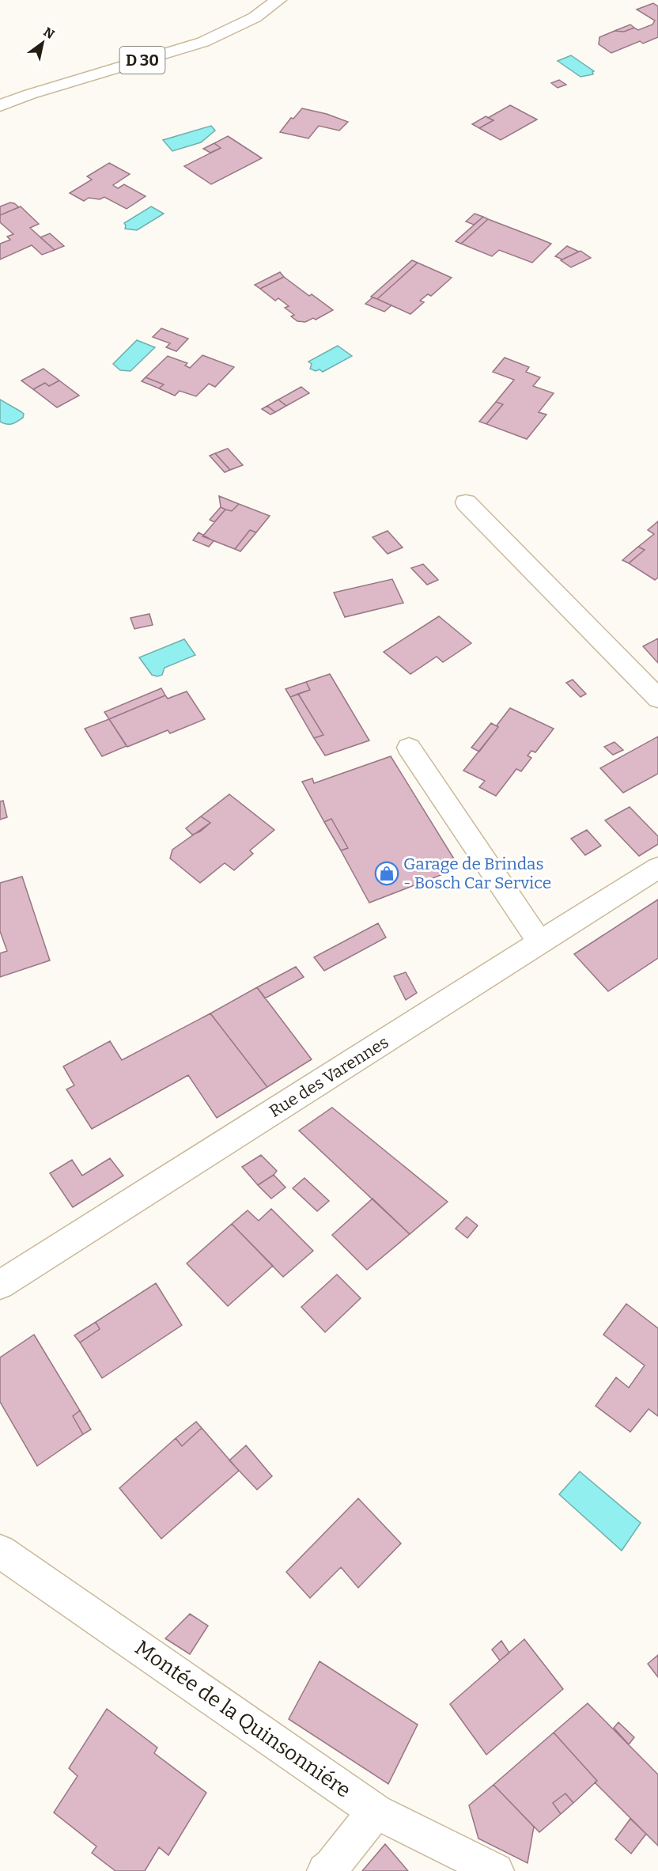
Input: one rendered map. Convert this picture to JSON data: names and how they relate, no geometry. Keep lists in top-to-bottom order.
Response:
{
  "streets": {
    "street": ["D 30", "Rue des Varennes", "Montée de la Quinsonniére"]
  },
  "places": {
    "shop": ["Garage de Brindas - Bosch Car Service"]
  },
  "north": "top right"
}
